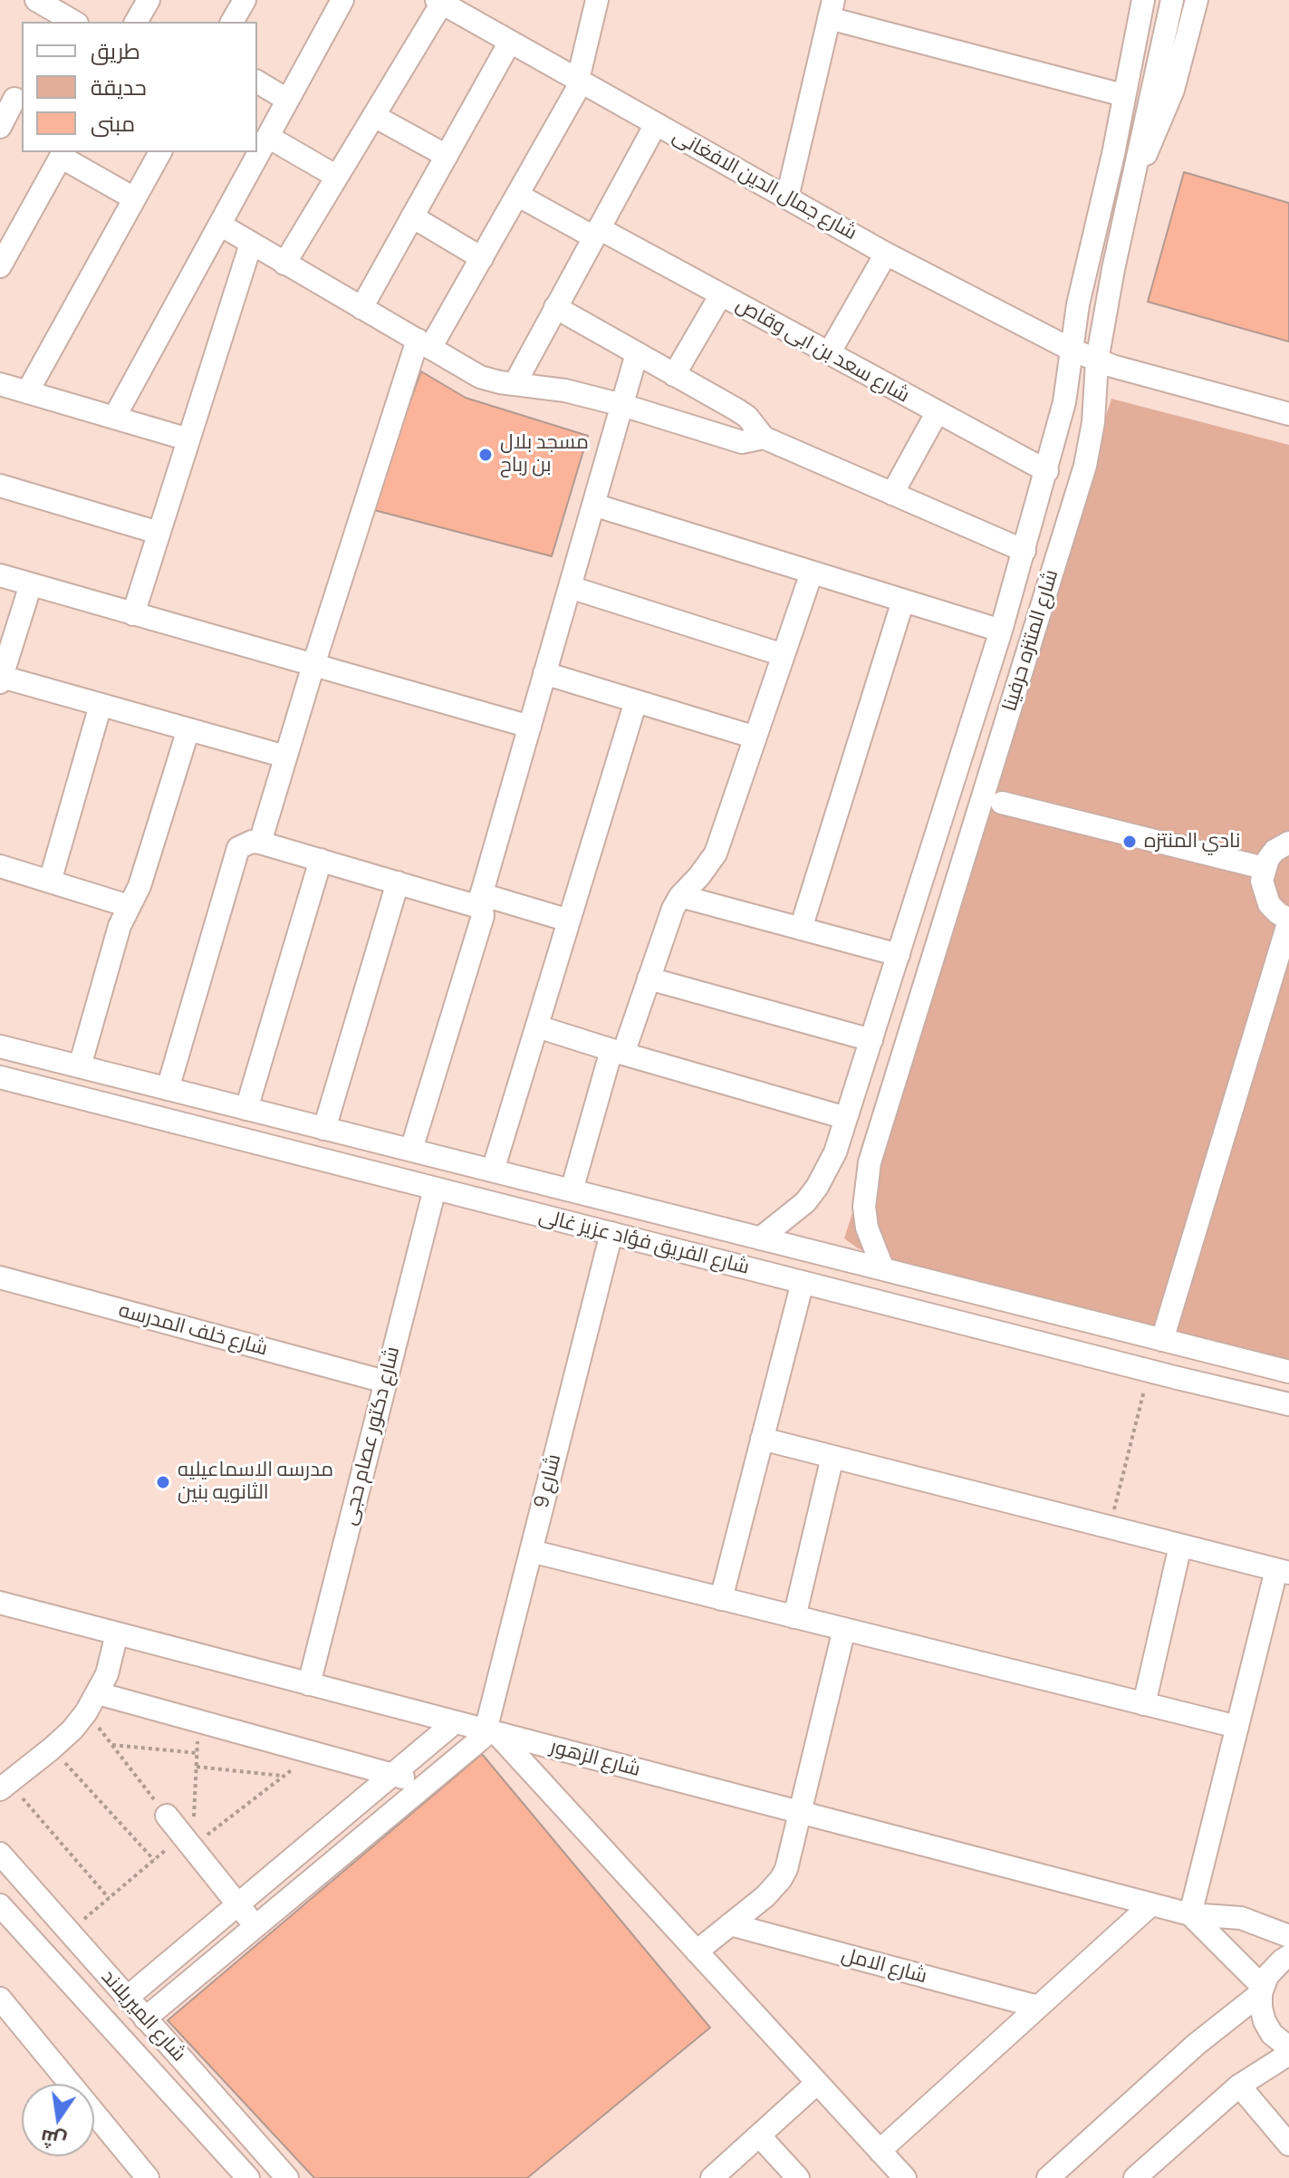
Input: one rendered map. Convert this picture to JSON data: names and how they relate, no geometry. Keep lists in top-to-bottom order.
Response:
{
  "streets": {
    "street": [
      "شارع جمال الدين الافغانى",
      "شارع سعد بن ابى وقاص",
      "شارع المتنزه حرفينا",
      "شارع الفريق فؤاد عزيز غالى",
      "شارع خلف المدرسه",
      "شارع دكتور عصام حجى",
      "شارع 9",
      "شارع الزهور",
      "شارع الامل",
      "شارع الميريلاند"
    ]
  },
  "crossings": [
    ["شارع جمال الدين الافغانى", "شارع المتنزه حرفينا"],
    ["شارع سعد بن ابى وقاص", "شارع المتنزه حرفينا"],
    ["شارع المتنزه حرفينا", "شارع الفريق فؤاد عزيز غالى"],
    ["شارع الفريق فؤاد عزيز غالى", "شارع دكتور عصام حجى"],
    ["شارع الفريق فؤاد عزيز غالى", "شارع 9"],
    ["شارع خلف المدرسه", "شارع دكتور عصام حجى"],
    ["شارع دكتور عصام حجى", "شارع الزهور"],
    ["شارع 9", "شارع الزهور"]
  ],
  "places": ["مسجد بلال بن رباح", "نادي المنتزه", "مدرسه الاسماعيليه الثانويه بنين"],
  "legend": ["طريق", "حديقة", "مبنى"],
  "north": "bottom"
}
